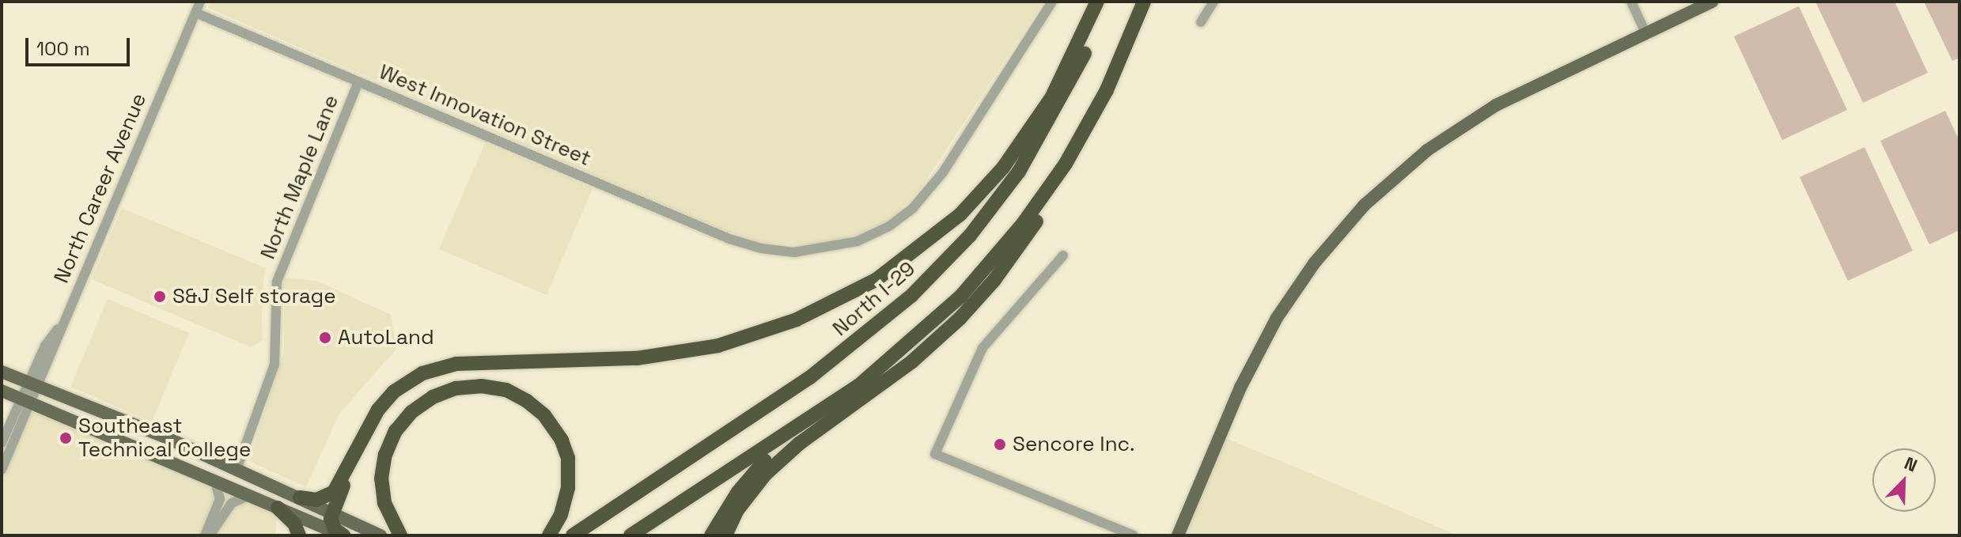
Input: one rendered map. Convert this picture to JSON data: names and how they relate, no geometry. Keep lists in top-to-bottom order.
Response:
{
  "streets": {
    "highway": ["North I-29"],
    "street": ["West Innovation Street", "North Maple Lane", "North Career Avenue"]
  },
  "crossings": [
    ["West Innovation Street", "North Maple Lane"],
    ["West Innovation Street", "North Career Avenue"]
  ],
  "places": [
    "S&J Self storage",
    "AutoLand",
    "Southeast Technical College",
    "Sencore Inc."
  ],
  "scale_bar": "100 m",
  "north": "top right"
}
